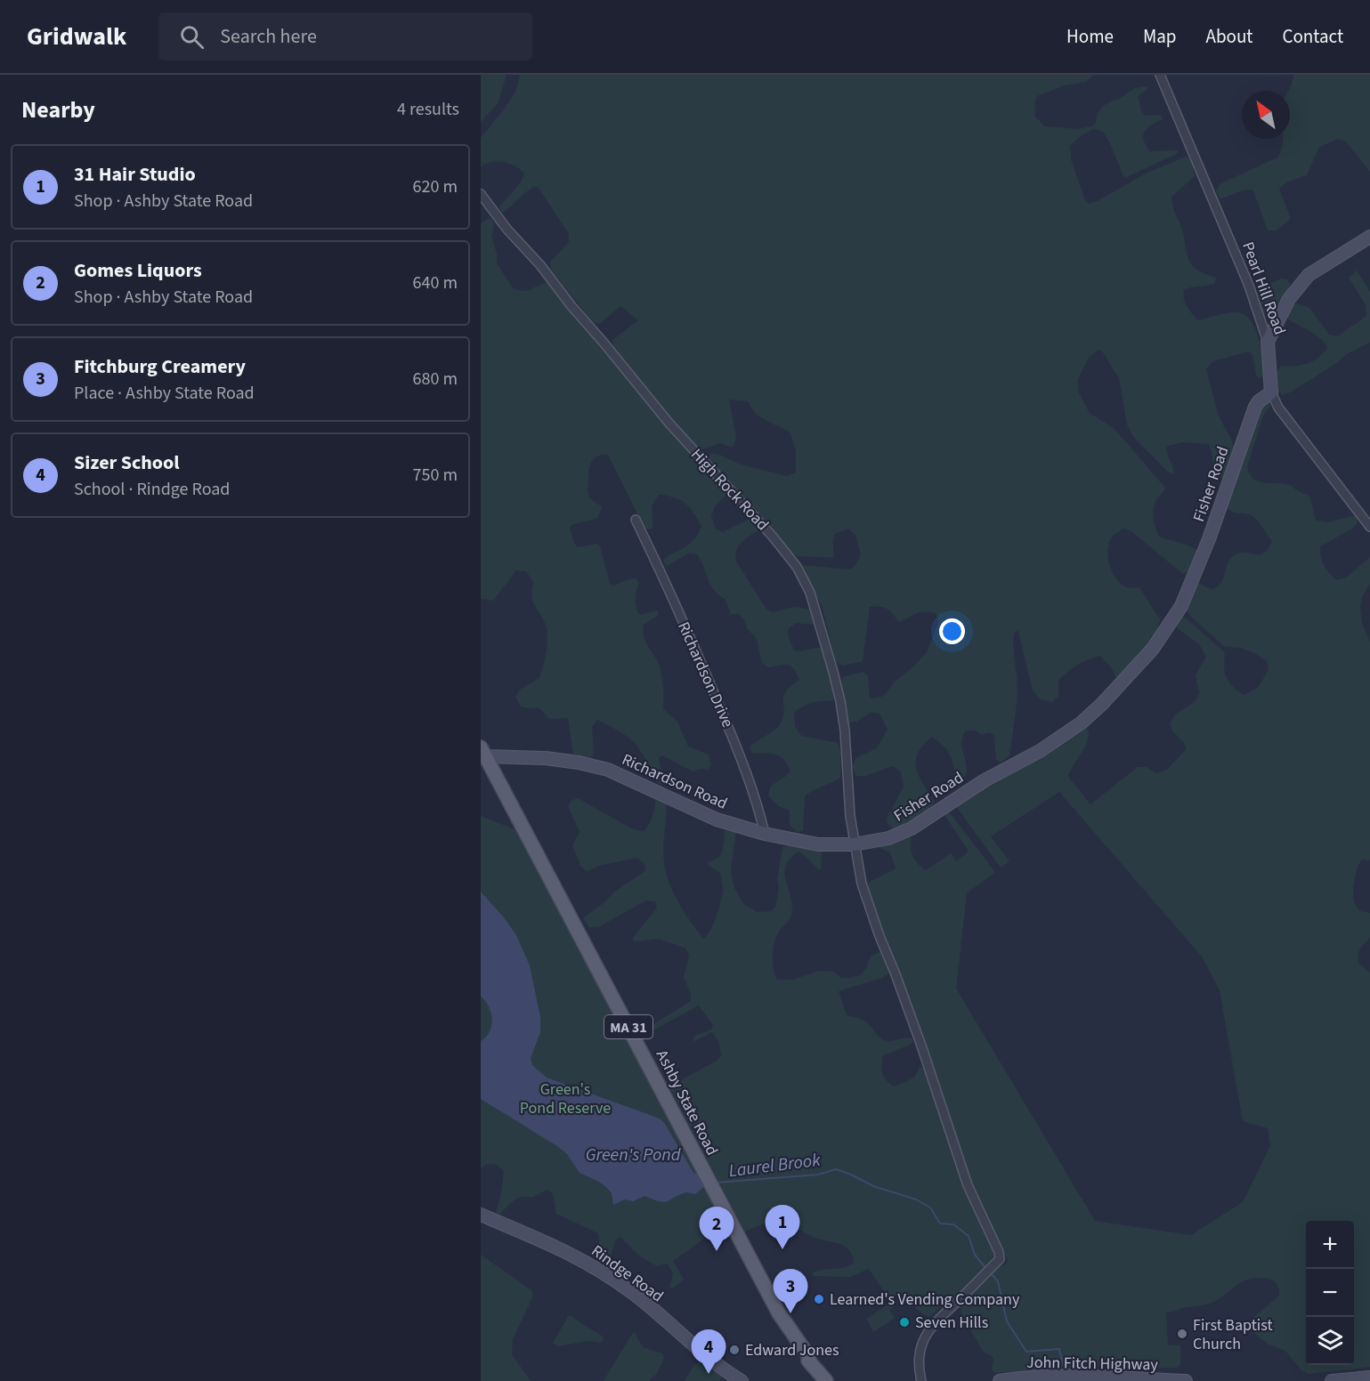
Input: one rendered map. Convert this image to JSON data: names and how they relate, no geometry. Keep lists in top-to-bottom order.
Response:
{
  "streets": {
    "main road": ["MA 31", "Ashby State Road"],
    "street": [
      "Pearl Hill Road",
      "Fisher Road",
      "High Rock Road",
      "Richardson Drive",
      "Richardson Road",
      "Rindge Road",
      "John Fitch Highway"
    ]
  },
  "crossings": [
    ["Pearl Hill Road", "Fisher Road"],
    ["Fisher Road", "High Rock Road"],
    ["Fisher Road", "Richardson Road"],
    ["High Rock Road", "Richardson Road"],
    ["Richardson Drive", "Richardson Road"],
    ["Richardson Road", "Ashby State Road"]
  ],
  "water": ["Green's Pond", "Laurel Brook"],
  "parks": ["Green's Pond Reserve"],
  "places": [
    "Learned's Vending Company",
    "Seven Hills",
    "First Baptist Church",
    "Edward Jones"
  ],
  "north": "top left",
  "page": {
    "header": "Gridwalk",
    "search": "Search here",
    "nav": [
      "Home",
      "Map",
      "About",
      "Contact"
    ],
    "heading": ["Nearby", "4 results"],
    "list": [
      {
        "mark": "1",
        "name": "31 Hair Studio",
        "note": "Shop · Ashby State Road",
        "value": "620 m"
      },
      {
        "mark": "2",
        "name": "Gomes Liquors",
        "note": "Shop · Ashby State Road",
        "value": "640 m"
      },
      {
        "mark": "3",
        "name": "Fitchburg Creamery",
        "note": "Place · Ashby State Road",
        "value": "680 m"
      },
      {
        "mark": "4",
        "name": "Sizer School",
        "note": "School · Rindge Road",
        "value": "750 m"
      }
    ],
    "pins": [
      "1",
      "2",
      "3",
      "4"
    ],
    "map_buttons": ["+", "−"]
  }
}
